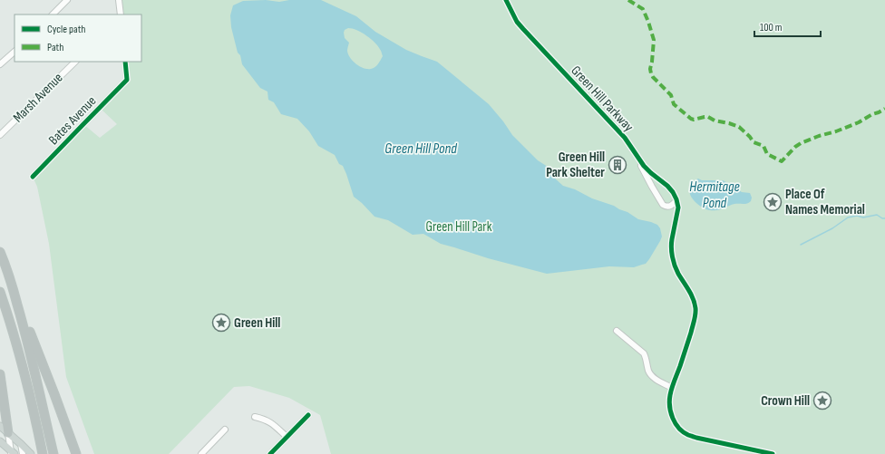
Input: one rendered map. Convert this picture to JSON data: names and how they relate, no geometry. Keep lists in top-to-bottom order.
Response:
{
  "streets": {
    "street": ["Marsh Avenue", "Green Hill Parkway", "Bates Avenue"]
  },
  "water": ["Green Hill Pond", "Hermitage Pond"],
  "parks": ["Green Hill Park"],
  "places": {
    "building": ["Green Hill Park Shelter"],
    "place": ["Place Of Names Memorial", "Green Hill", "Crown Hill"]
  },
  "legend": ["Cycle path", "Path"],
  "scale_bar": "100 m"
}
